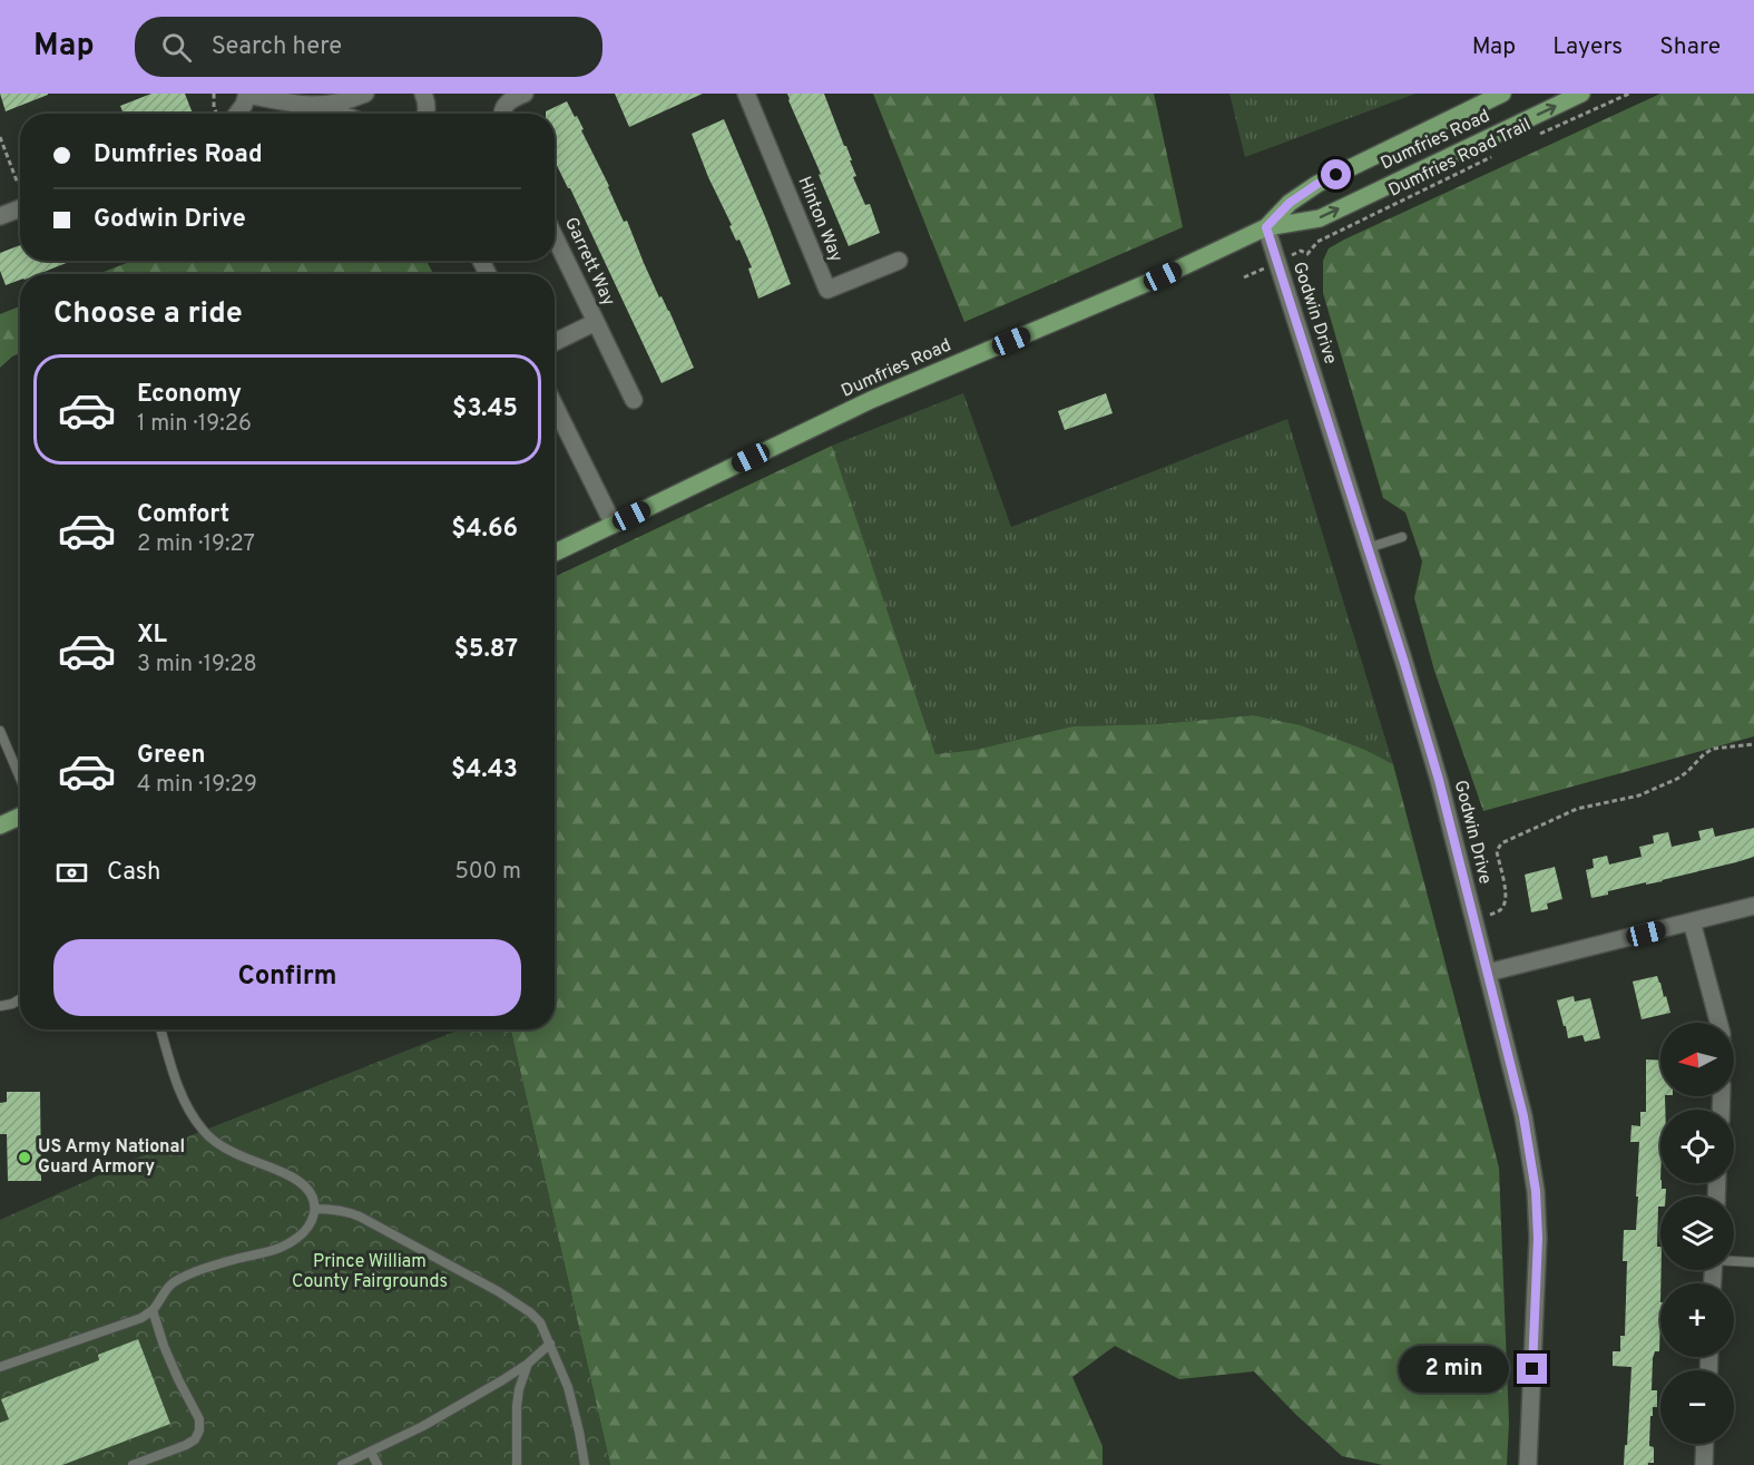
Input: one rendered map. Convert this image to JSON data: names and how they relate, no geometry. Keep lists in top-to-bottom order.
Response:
{
  "streets": {
    "main road": ["Dumfries Road"],
    "street": ["Hinton Way", "Garrett Way", "Godwin Drive"],
    "path": ["Dumfries Road Trail"]
  },
  "crossings": [
    ["Dumfries Road", "Godwin Drive"]
  ],
  "parks": ["Prince William County Fairgrounds"],
  "places": ["US Army National Guard Armory"],
  "north": "left",
  "page": {
    "header": "Map",
    "search": "Search here",
    "nav": ["Map", "Layers", "Share"],
    "banner": ["Dumfries Road", "Godwin Drive"],
    "heading": "Choose a ride",
    "list": [
      {
        "name": "Economy",
        "note": "1 min · 19:26",
        "value": "$3.45"
      },
      {
        "name": "Comfort",
        "note": "2 min · 19:27",
        "value": "$4.66"
      },
      {
        "name": "XL",
        "note": "3 min · 19:28",
        "value": "$5.87"
      },
      {
        "name": "Green",
        "note": "4 min · 19:29",
        "value": "$4.43"
      }
    ],
    "pay": ["Cash", "500 m"],
    "buttons": "Confirm",
    "map_buttons": ["+", "−"],
    "bubble": "2 min"
  }
}
